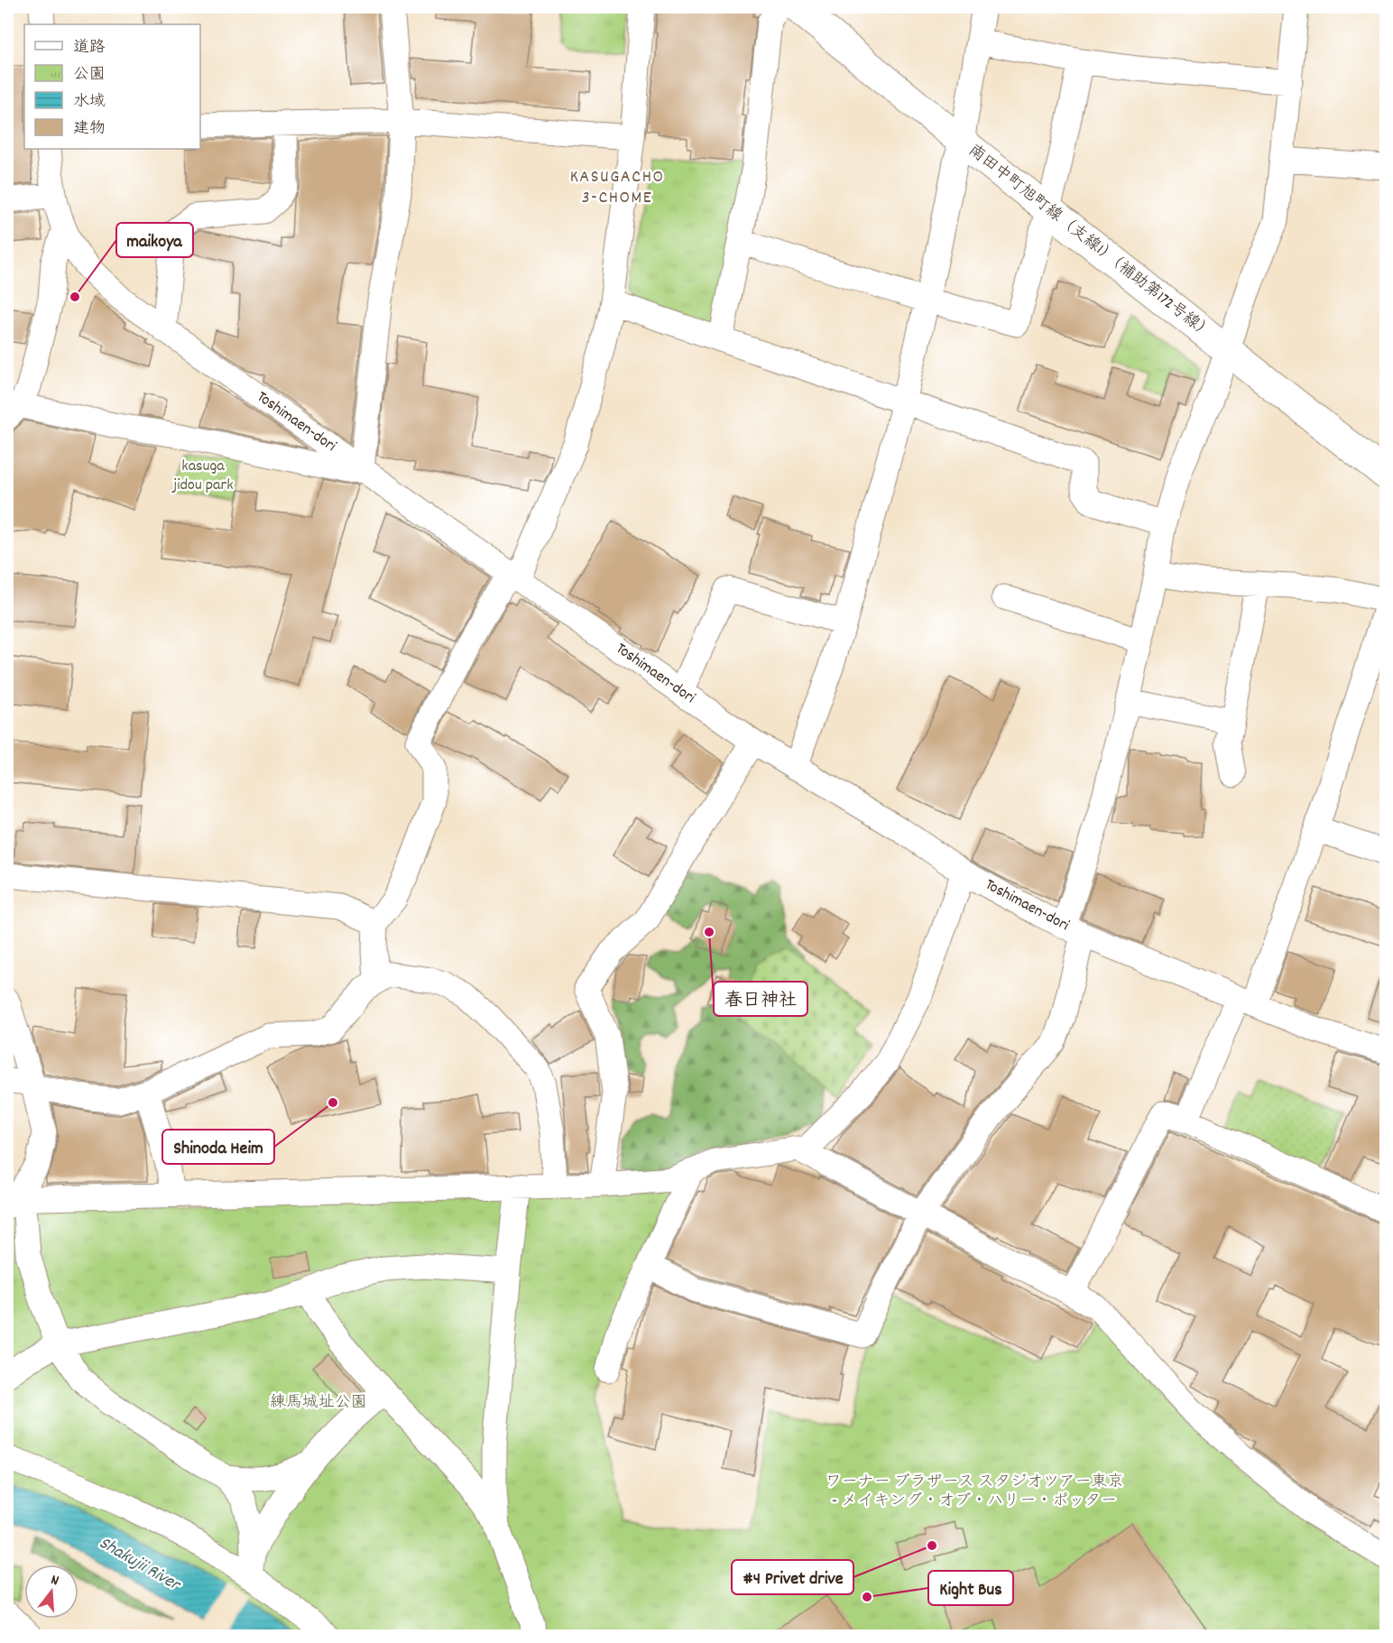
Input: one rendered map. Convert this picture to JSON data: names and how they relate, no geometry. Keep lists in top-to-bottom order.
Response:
{
  "streets": {
    "main road": ["南田中町旭町線（支線1）（補助第172号線）"],
    "street": ["Toshimaen-dori"]
  },
  "districts": ["KASUGACHO 3-CHOME"],
  "water": ["Shakujii River"],
  "parks": ["kasuga jidou park", "練馬城址公園", "ワーナー ブラザース スタジオツアー東京 - メイキング・オブ・ハリー・ポッター"],
  "places": [
    "maikoya",
    "春日神社",
    "Shinoda Heim",
    "#4 Privet drive",
    "Kight Bus"
  ],
  "legend": [
    "道路",
    "公園",
    "水域",
    "建物"
  ],
  "north": "top"
}
